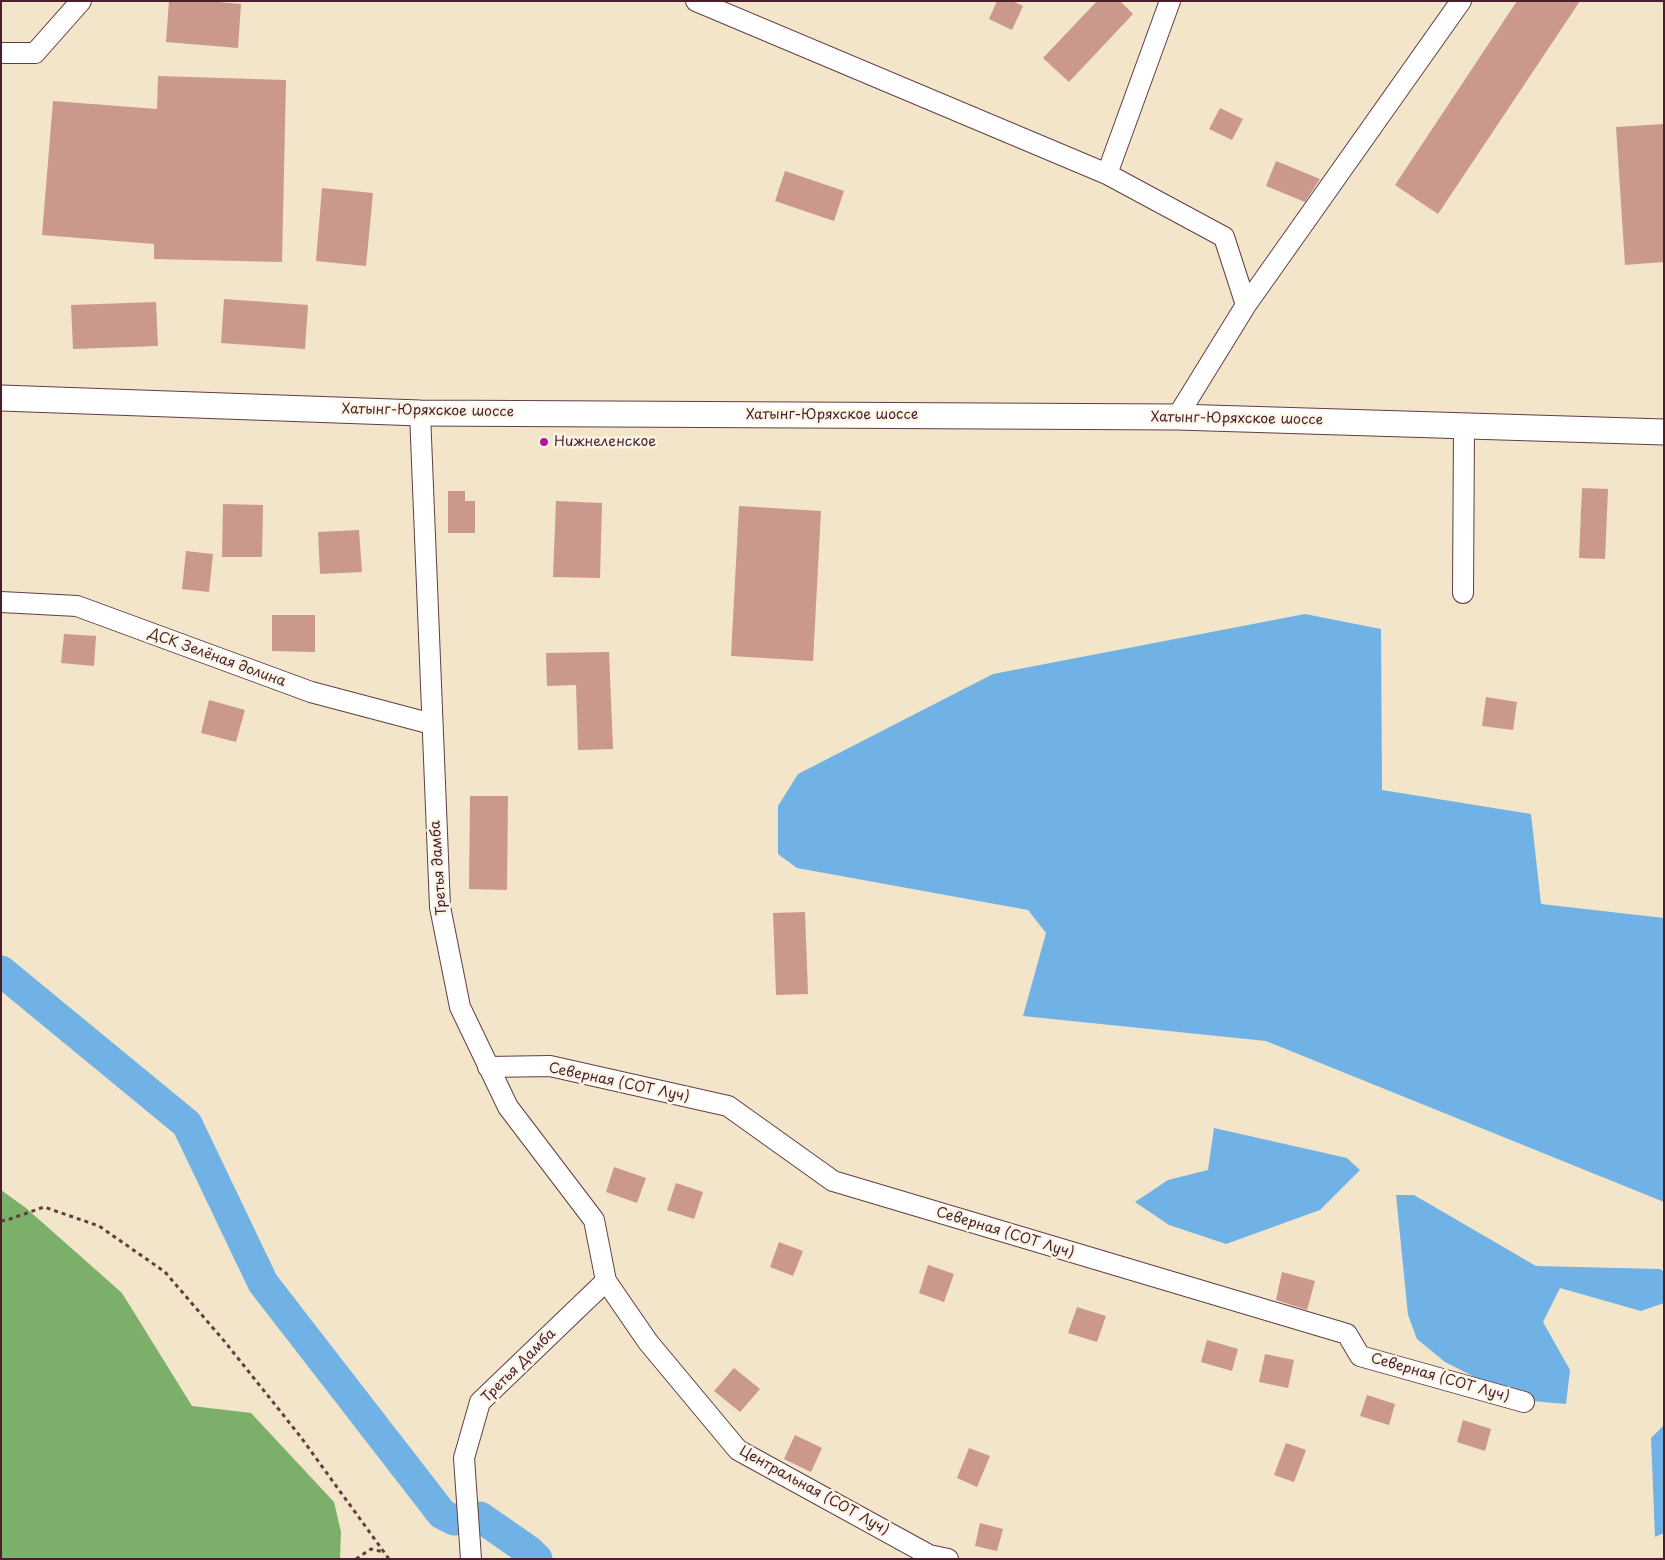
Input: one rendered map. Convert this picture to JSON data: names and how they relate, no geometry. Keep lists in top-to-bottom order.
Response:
{
  "streets": {
    "main road": ["Хатынг-Юряхское шоссе"],
    "street": [
      "ДСК Зелёная долина",
      "Третья дамба",
      "Северная (СОТ Луч)",
      "Третья Дамба",
      "Центральная (СОТ Луч)"
    ]
  },
  "crossings": [
    ["Хатынг-Юряхское шоссе", "Третья дамба"],
    ["ДСК Зелёная долина", "Третья дамба"],
    ["Третья дамба", "Северная (СОТ Луч)"],
    ["Третья дамба", "Третья Дамба"],
    ["Третья дамба", "Центральная (СОТ Луч)"],
    ["Третья Дамба", "Центральная (СОТ Луч)"]
  ],
  "places": ["Нижнеленское"]
}
